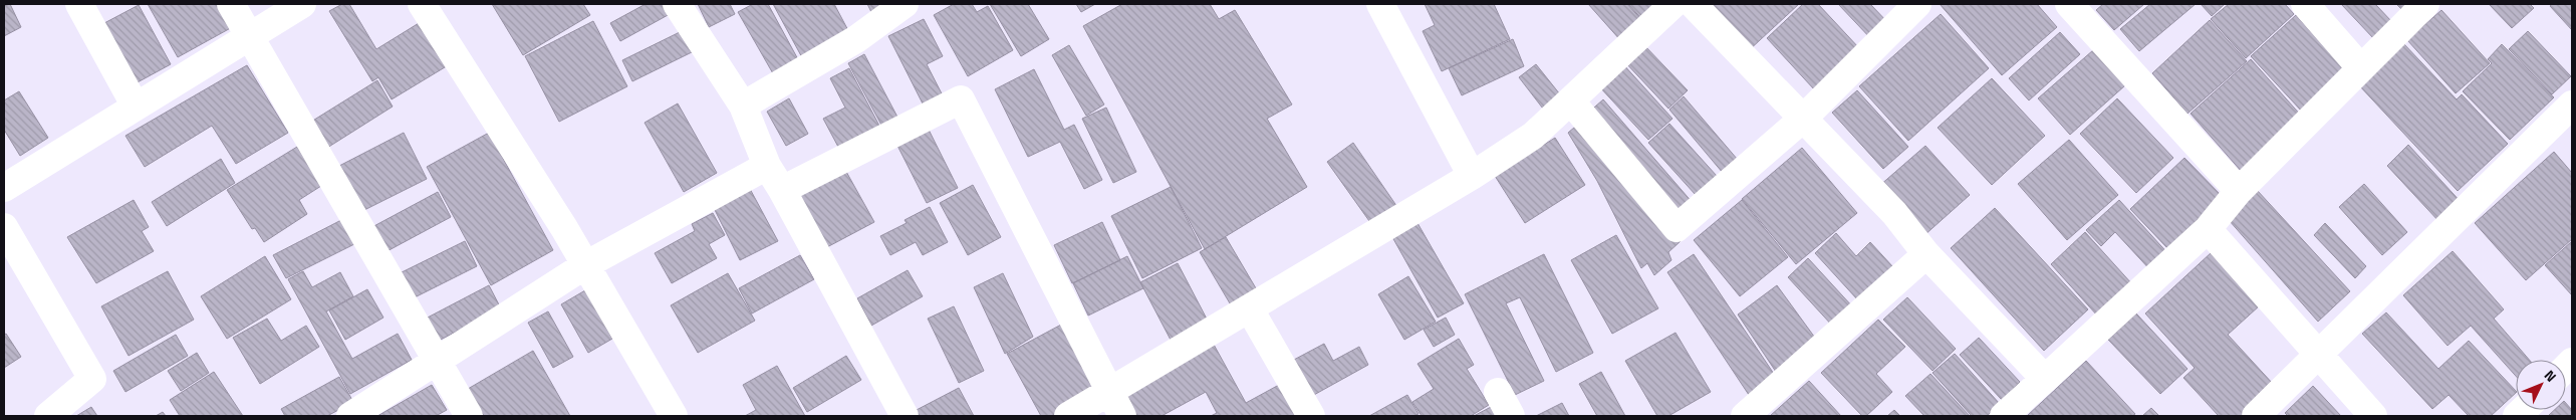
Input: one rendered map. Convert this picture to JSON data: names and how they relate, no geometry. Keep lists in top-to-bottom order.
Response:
{
  "north": "top right"
}
